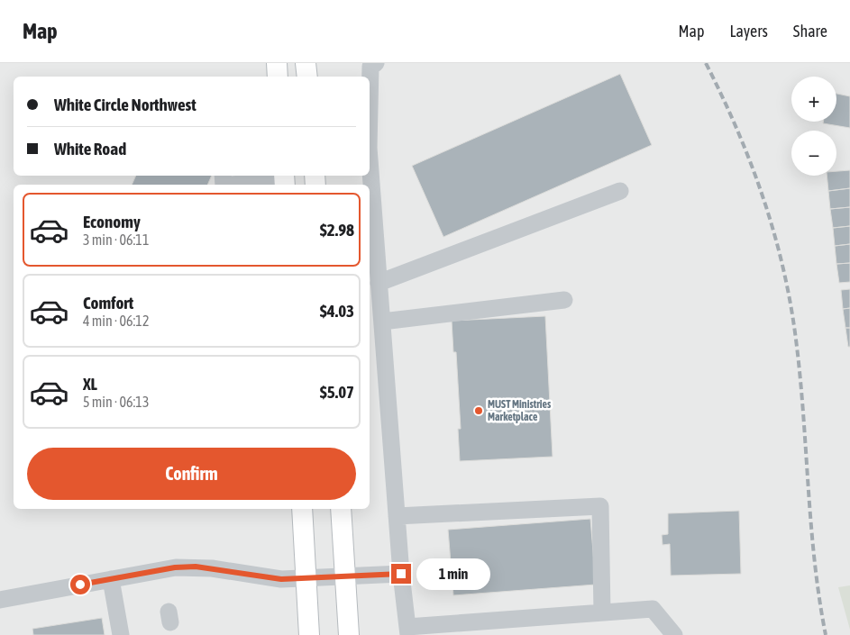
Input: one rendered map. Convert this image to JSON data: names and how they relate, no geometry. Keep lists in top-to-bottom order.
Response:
{
  "places": ["MUST Ministries Marketplace"],
  "page": {
    "header": "Map",
    "nav": ["Map", "Layers", "Share"],
    "map_buttons": ["+", "−"],
    "banner": ["White Circle Northwest", "White Road"],
    "list": [
      {
        "name": "Economy",
        "note": "3 min · 06:11",
        "value": "$2.98"
      },
      {
        "name": "Comfort",
        "note": "4 min · 06:12",
        "value": "$4.03"
      },
      {
        "name": "XL",
        "note": "5 min · 06:13",
        "value": "$5.07"
      }
    ],
    "buttons": "Confirm",
    "bubble": "1 min"
  }
}
